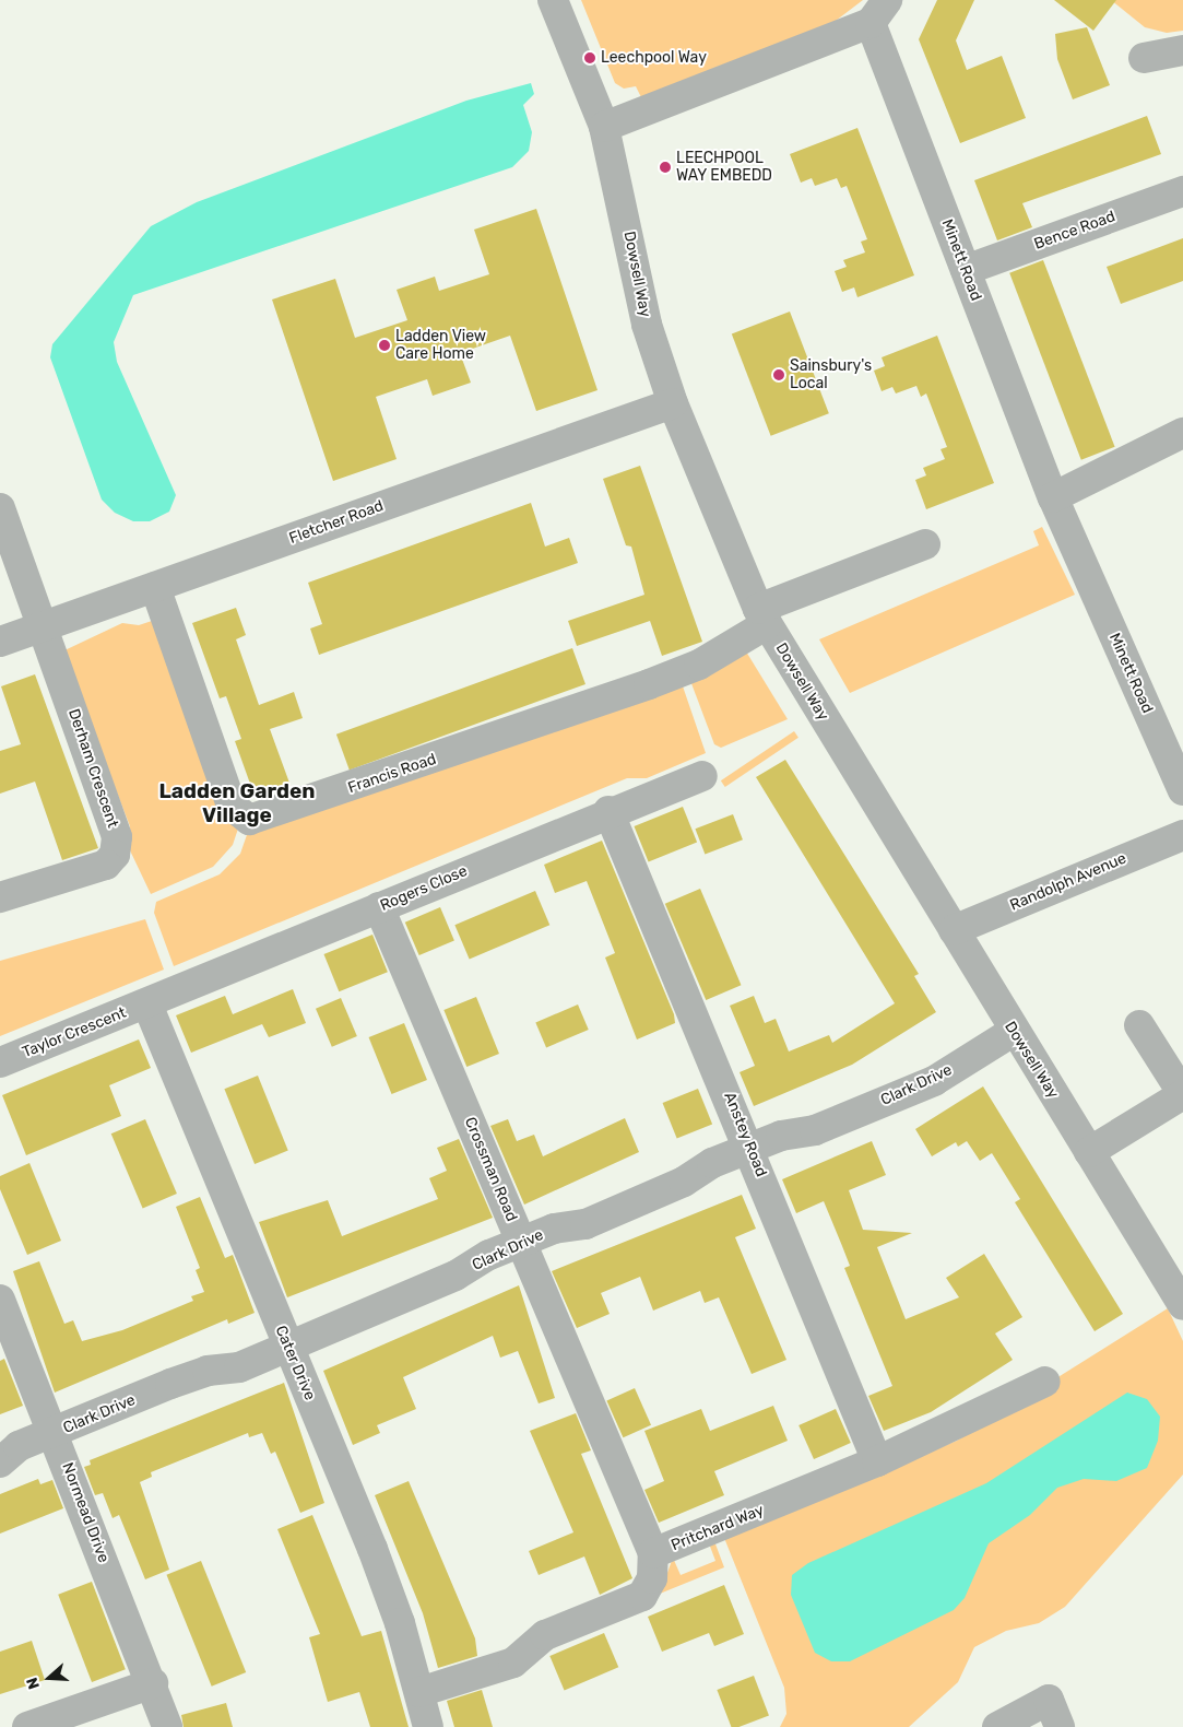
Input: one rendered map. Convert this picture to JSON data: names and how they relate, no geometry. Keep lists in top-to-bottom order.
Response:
{
  "streets": {
    "street": [
      "Bence Road",
      "Minett Road",
      "Dowsell Way",
      "Fletcher Road",
      "Derham Crescent",
      "Francis Road",
      "Randolph Avenue",
      "Rogers Close",
      "Taylor Crescent",
      "Clark Drive",
      "Anstey Road",
      "Crossman Road",
      "Cater Drive",
      "Normead Drive",
      "Pritchard Way"
    ]
  },
  "crossings": [
    ["Bence Road", "Minett Road"],
    ["Dowsell Way", "Fletcher Road"],
    ["Dowsell Way", "Francis Road"],
    ["Dowsell Way", "Randolph Avenue"],
    ["Dowsell Way", "Clark Drive"],
    ["Fletcher Road", "Derham Crescent"],
    ["Fletcher Road", "Francis Road"],
    ["Rogers Close", "Taylor Crescent"],
    ["Rogers Close", "Anstey Road"],
    ["Rogers Close", "Crossman Road"],
    ["Rogers Close", "Cater Drive"],
    ["Taylor Crescent", "Cater Drive"],
    ["Clark Drive", "Anstey Road"],
    ["Clark Drive", "Crossman Road"],
    ["Clark Drive", "Cater Drive"],
    ["Clark Drive", "Normead Drive"],
    ["Anstey Road", "Pritchard Way"],
    ["Crossman Road", "Pritchard Way"],
    ["Cater Drive", "Pritchard Way"]
  ],
  "districts": ["Ladden Garden Village"],
  "places": [
    "Leechpool Way",
    "LEECHPOOL WAY EMBEDD",
    "Ladden View Care Home",
    "Sainsbury's Local"
  ],
  "north": "left"
}
